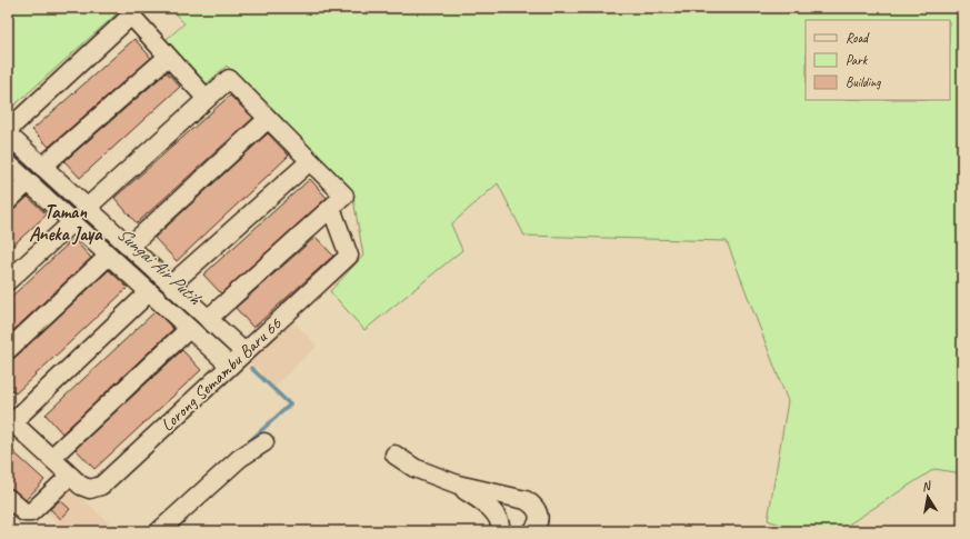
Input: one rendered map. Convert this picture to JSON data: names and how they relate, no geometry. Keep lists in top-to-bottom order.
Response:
{
  "streets": {
    "street": ["Lorong Semambu Baru 66"]
  },
  "districts": ["Taman Aneka Jaya"],
  "water": ["Sungai Air Putih"],
  "legend": ["Road", "Park", "Building"],
  "north": "top"
}
